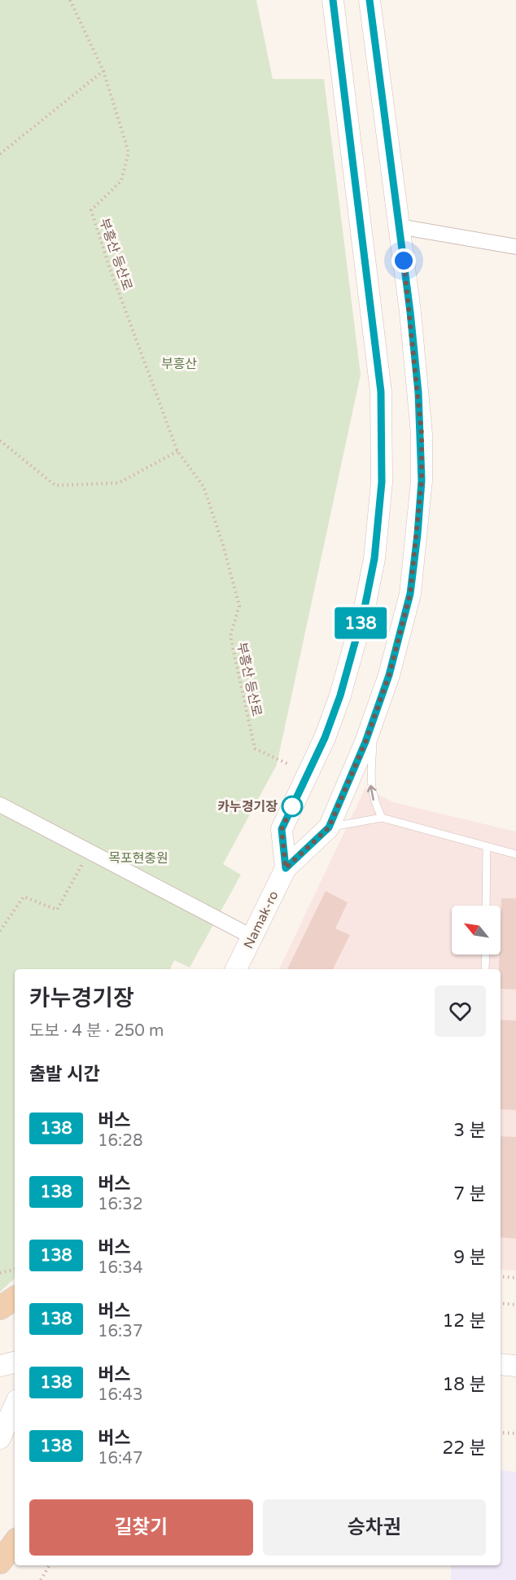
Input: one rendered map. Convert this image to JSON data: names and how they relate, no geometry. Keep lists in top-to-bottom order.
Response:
{
  "streets": {
    "street": ["Namak-ro"],
    "path": ["부흥산 등산로"]
  },
  "parks": ["부흥산", "목포현충원"],
  "places": ["카누경기장"],
  "lines": ["bus line 138"],
  "north": "top left",
  "page": {
    "on_map": "138",
    "heading": [
      ["카누경기장", "도보 · 4 분 · 250 m"],
      "출발 시간"
    ],
    "list": [
      {
        "mark": "138",
        "name": "버스",
        "note": "16:28",
        "value": "3 분"
      },
      {
        "mark": "138",
        "name": "버스",
        "note": "16:32",
        "value": "7 분"
      },
      {
        "mark": "138",
        "name": "버스",
        "note": "16:34",
        "value": "9 분"
      },
      {
        "mark": "138",
        "name": "버스",
        "note": "16:37",
        "value": "12 분"
      },
      {
        "mark": "138",
        "name": "버스",
        "note": "16:43",
        "value": "18 분"
      },
      {
        "mark": "138",
        "name": "버스",
        "note": "16:47",
        "value": "22 분"
      }
    ],
    "buttons": ["길찾기", "승차권"]
  }
}
